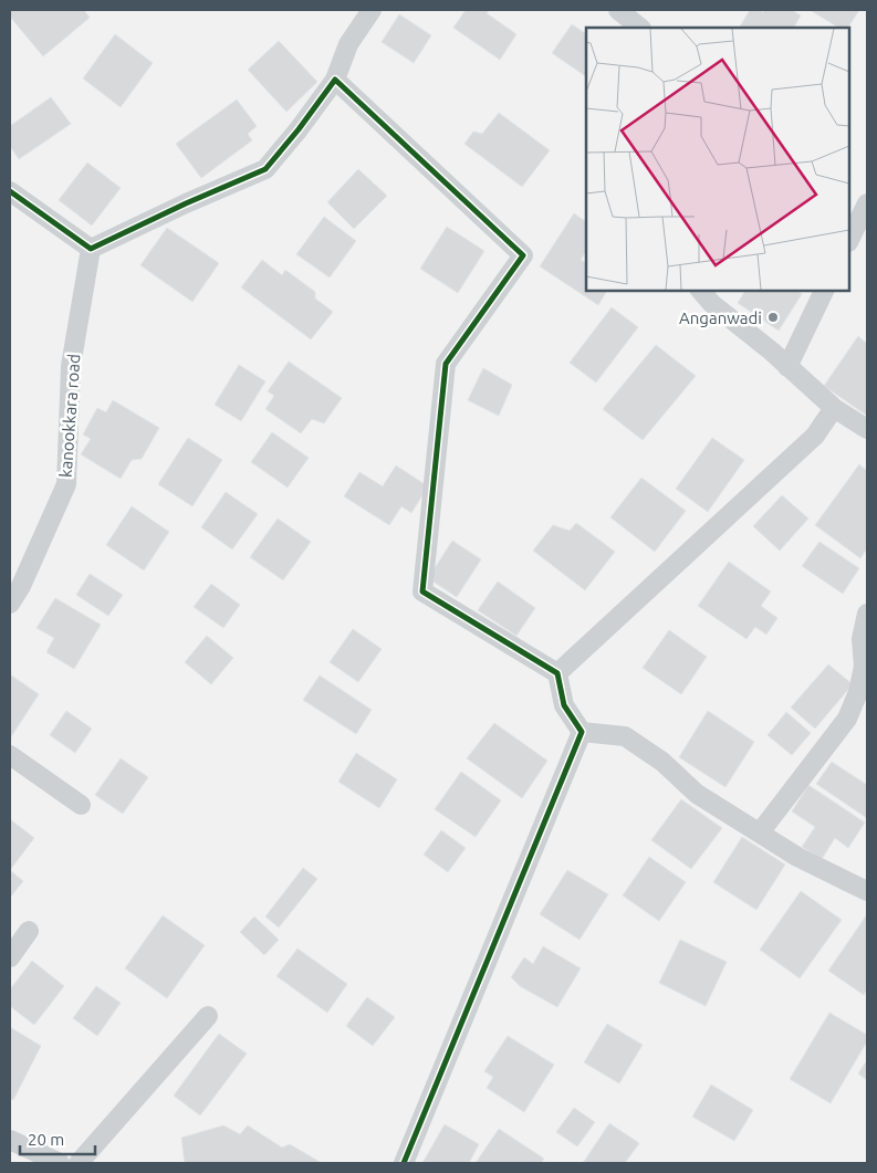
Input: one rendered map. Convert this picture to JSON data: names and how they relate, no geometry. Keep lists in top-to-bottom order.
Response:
{
  "streets": {
    "street": ["kanookkara road"]
  },
  "places": ["Anganwadi"],
  "scale_bar": "20 m"
}
